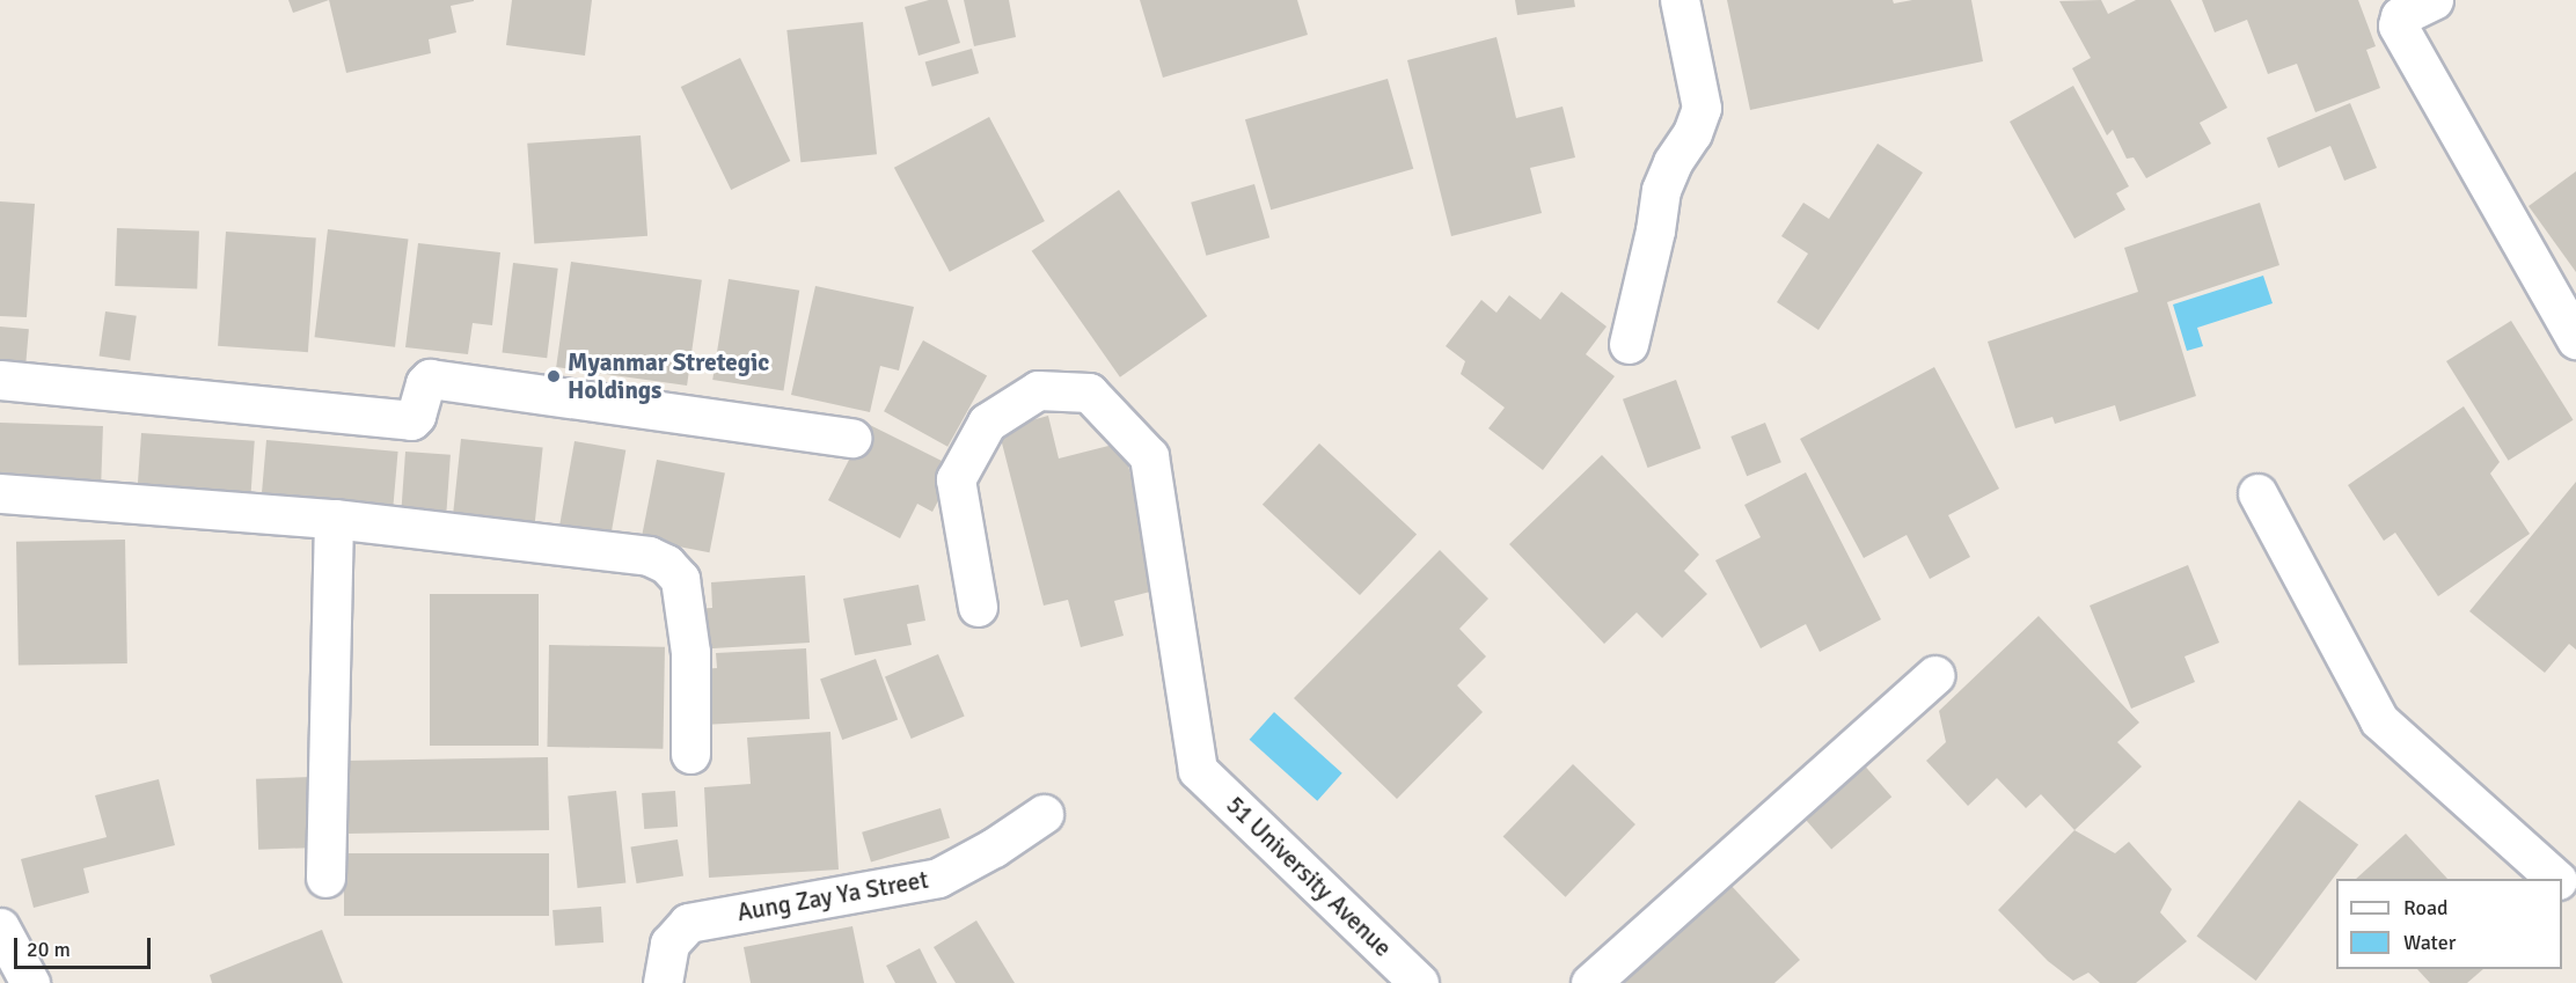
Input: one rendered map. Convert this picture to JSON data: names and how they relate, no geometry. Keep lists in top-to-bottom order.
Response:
{
  "streets": {
    "street": ["51 University Avenue", "Aung Zay Ya Street"]
  },
  "places": ["Myanmar Stretegic Holdings"],
  "legend": ["Road", "Water"],
  "scale_bar": "20 m"
}
